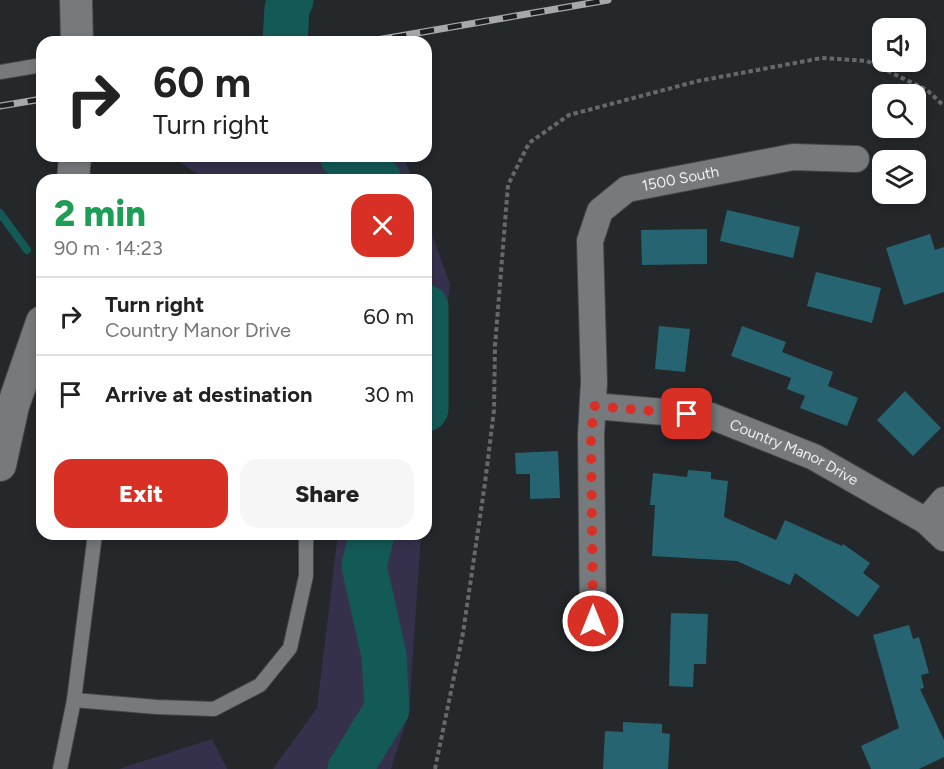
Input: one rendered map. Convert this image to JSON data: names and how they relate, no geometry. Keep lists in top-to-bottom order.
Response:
{
  "streets": {
    "street": ["1500 South", "Country Manor Drive"]
  },
  "crossings": [
    ["1500 South", "Country Manor Drive"]
  ],
  "page": {
    "turn": ["60 m", "Turn right"],
    "heading": ["2 min", "90 m · 14:23"],
    "list": [
      {
        "name": "Turn right",
        "note": "Country Manor Drive",
        "value": "60 m"
      },
      {
        "name": "Arrive at destination",
        "value": "30 m"
      }
    ],
    "buttons": ["Exit", "Share"]
  }
}
